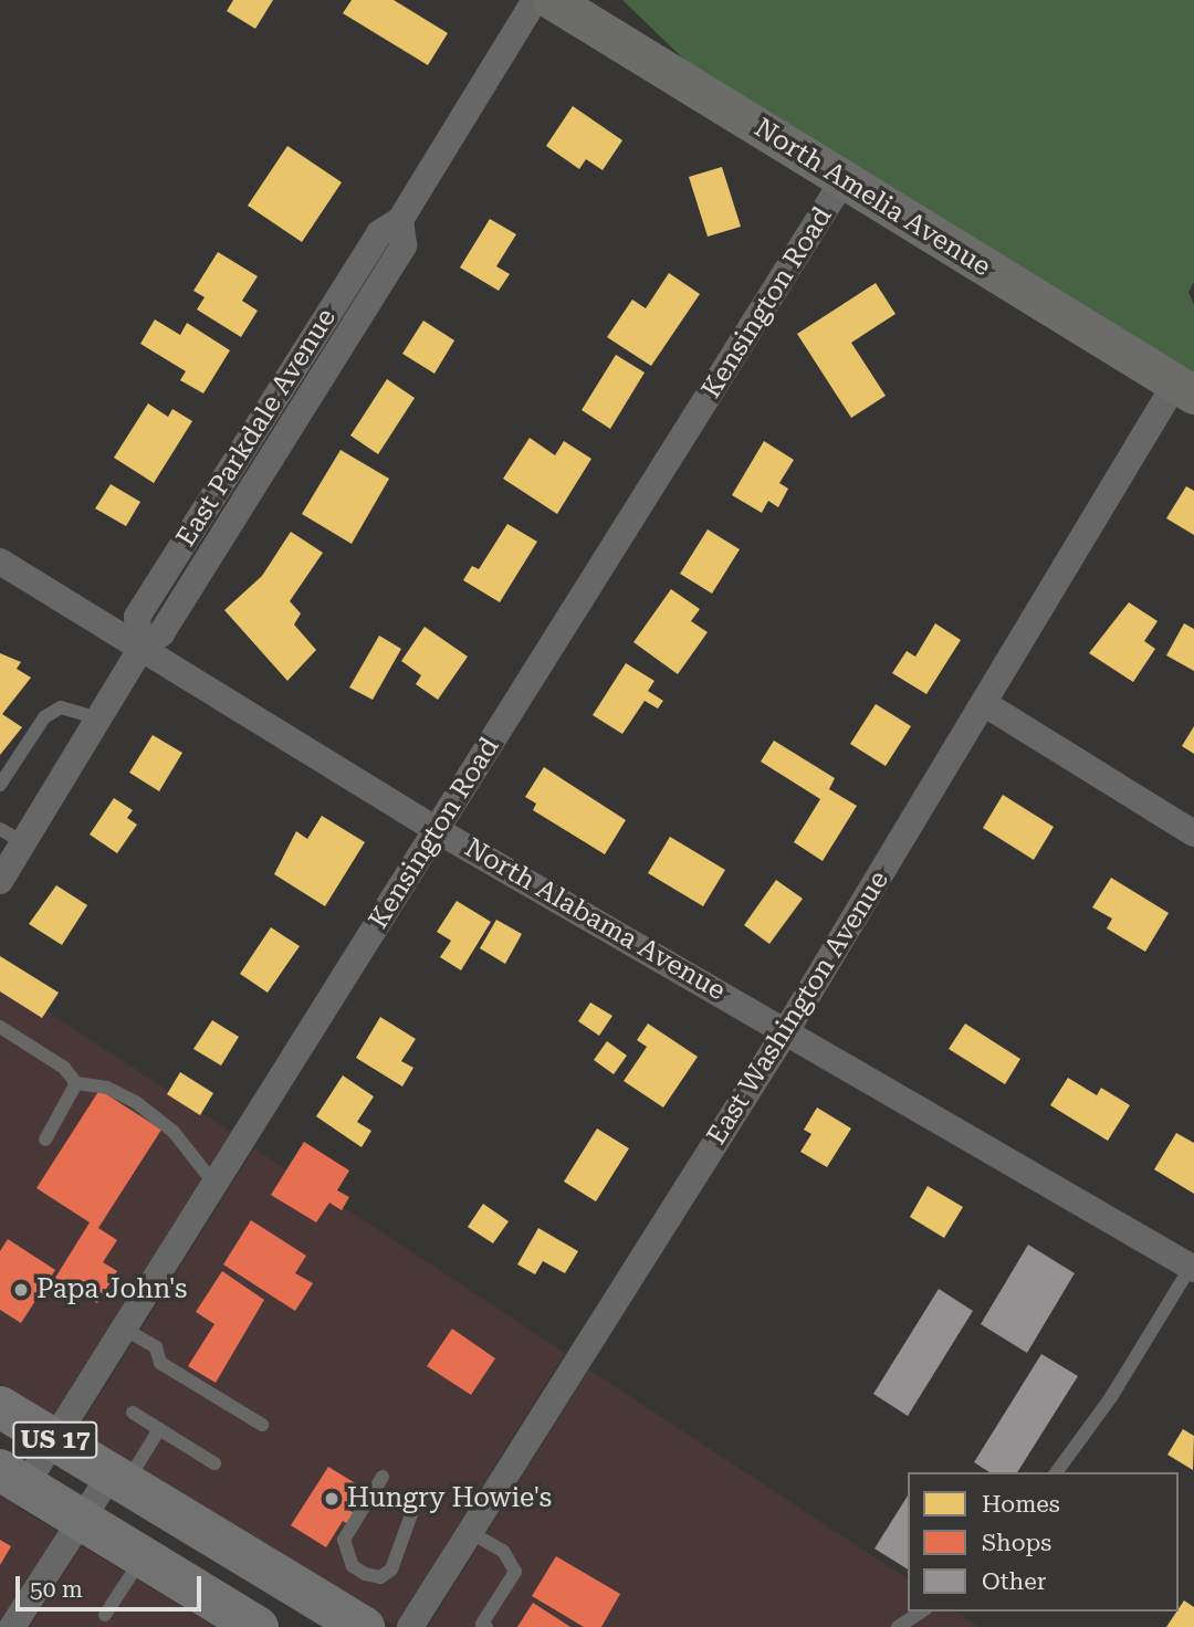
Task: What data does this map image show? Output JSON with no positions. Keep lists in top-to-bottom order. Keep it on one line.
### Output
{"streets":{"main road":["North Amelia Avenue","US 17"],"street":["Kensington Road","East Parkdale Avenue","North Alabama Avenue","East Washington Avenue"]},"crossings":[["North Amelia Avenue","Kensington Road"],["North Amelia Avenue","East Washington Avenue"],["Kensington Road","North Alabama Avenue"],["Kensington Road","US 17"],["East Parkdale Avenue","North Alabama Avenue"],["North Alabama Avenue","East Washington Avenue"]],"places":["Papa John's","Hungry Howie's"],"legend":["Homes","Shops","Other"],"scale_bar":"50 m"}
